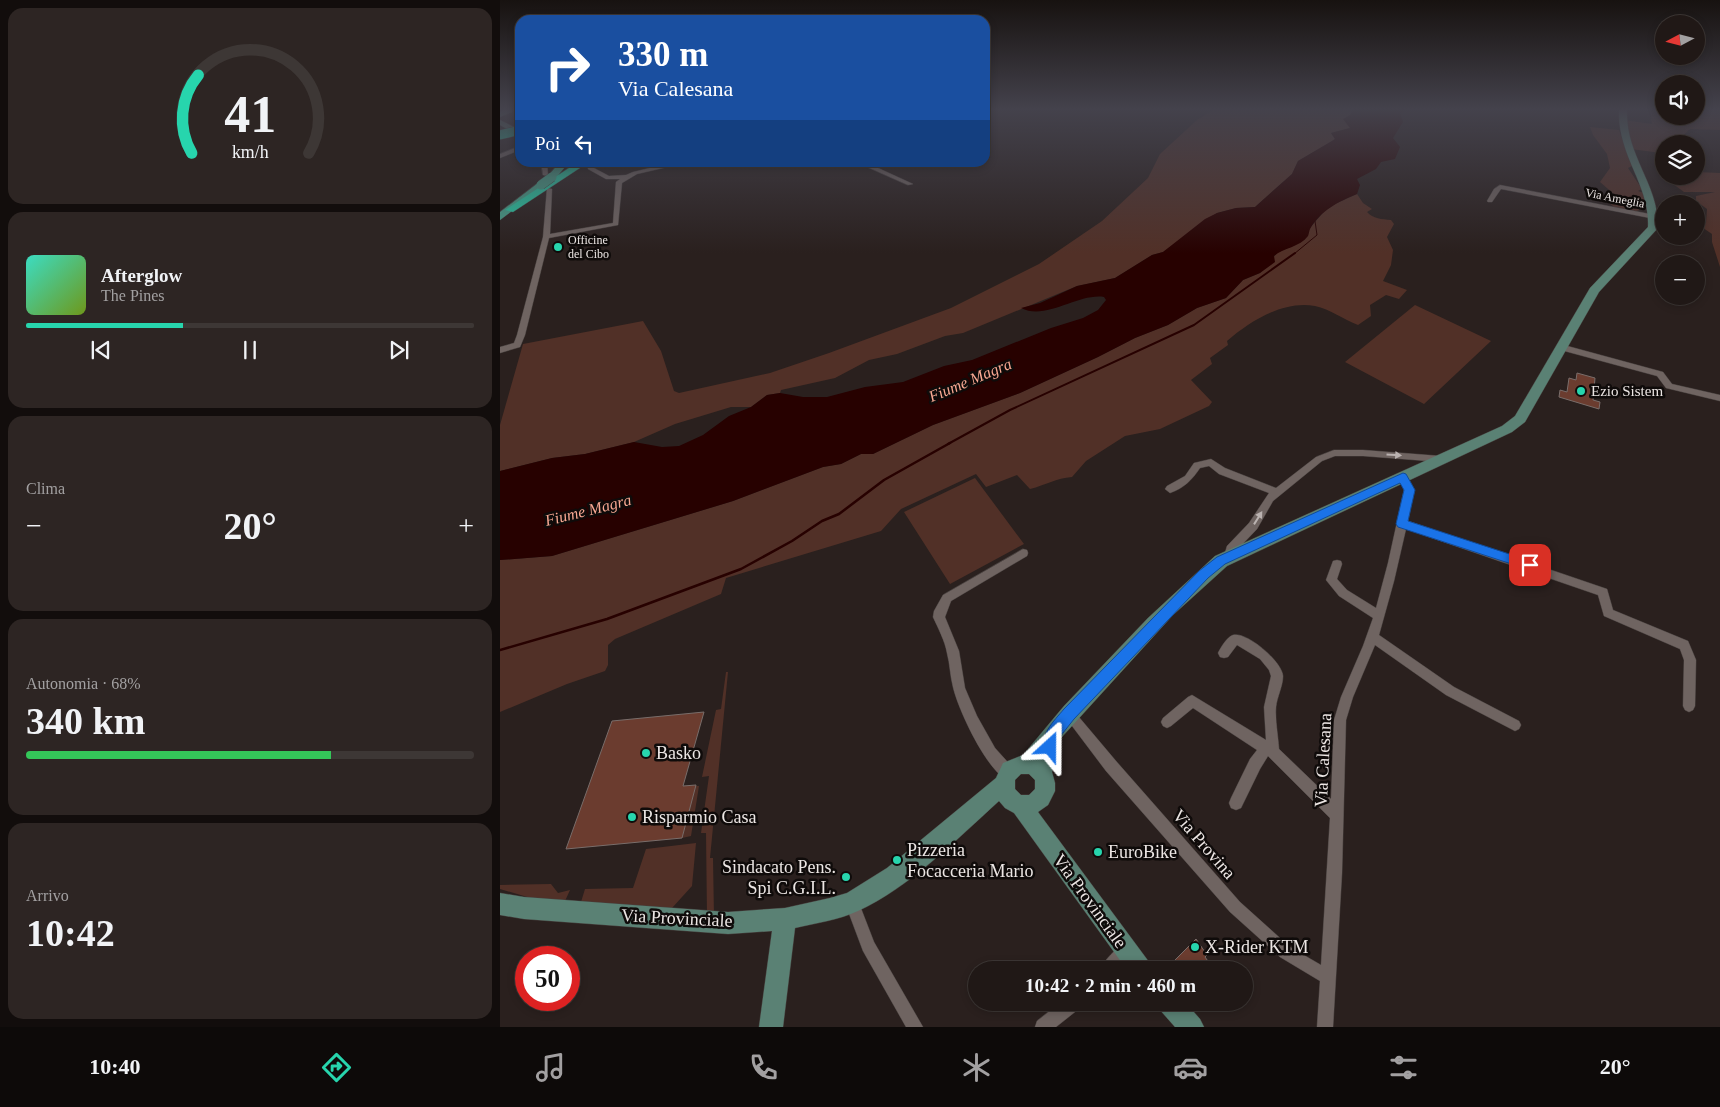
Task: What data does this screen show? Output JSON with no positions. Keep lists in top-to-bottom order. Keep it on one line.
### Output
{"streets":{"main road":["Via Provinciale"],"street":["Via Ameglia","Via Calesana","Via Provina"]},"crossings":[["Via Calesana","Via Provina"]],"water":["Fiume Magra"],"places":["Officine del Cibo","Ezio Sistem","Basko","Risparmio Casa","EuroBike","Pizzeria Focacceria Mario","Sindacato Pens. Spi C.G.I.L.","X-Rider KTM"],"north":"left","page":{"map_buttons":["+","−"],"turn":["330 m","Via Calesana"],"then":"Poi","song":["Afterglow","The Pines"],"tile":["Clima",["Autonomia · 68%","340 km"],["Arrivo","10:42"]],"heat":["−","20°","+"],"limit":"50","trip":"10:42 · 2 min · 460 m","tabs":["10:40","20°"],"gauge":["41","km/h"]}}
